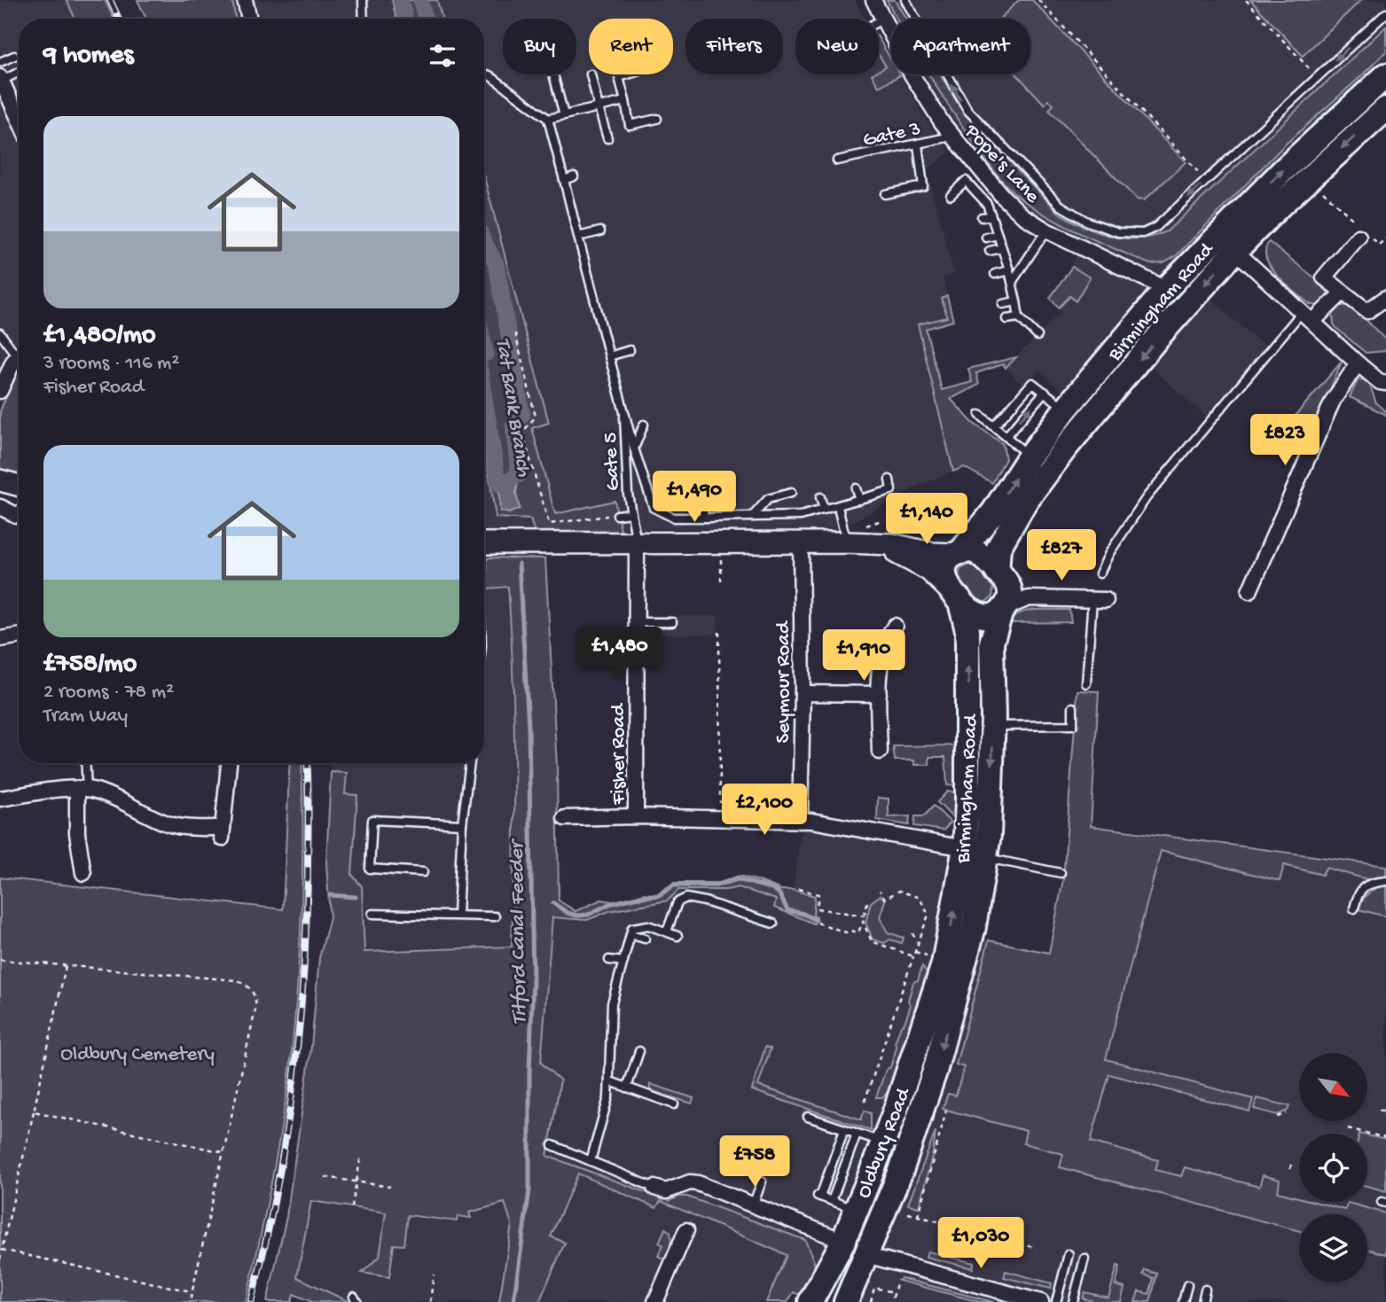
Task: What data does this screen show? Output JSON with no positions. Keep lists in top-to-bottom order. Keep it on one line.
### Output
{"streets":{"main road":["Birmingham Road","Oldbury Road"],"street":["Pope's Lane","Seymour Road","Fisher Road"],"lane":["Gate 3","Gate 5"]},"crossings":[["Gate 3","Pope's Lane"],["Pope's Lane","Birmingham Road"],["Birmingham Road","Oldbury Road"],["Gate 5","Fisher Road"]],"water":["Tat Bank Branch","Titford Canal Feeder"],"parks":["Oldbury Cemetery"],"north":"bottom right","page":{"chip":["Buy","Rent","Filters","New","Apartment"],"heading":"9 homes","list":[{"name":"£1,480/mo","note":"3 rooms · 116 m² · Fisher Road"},{"name":"£758/mo","note":"2 rooms · 78 m² · Tram Way"}],"price":["£823","£1,490","£1,140","£827","£1,480","£1,910","£2,100","£758","£1,030"]}}
